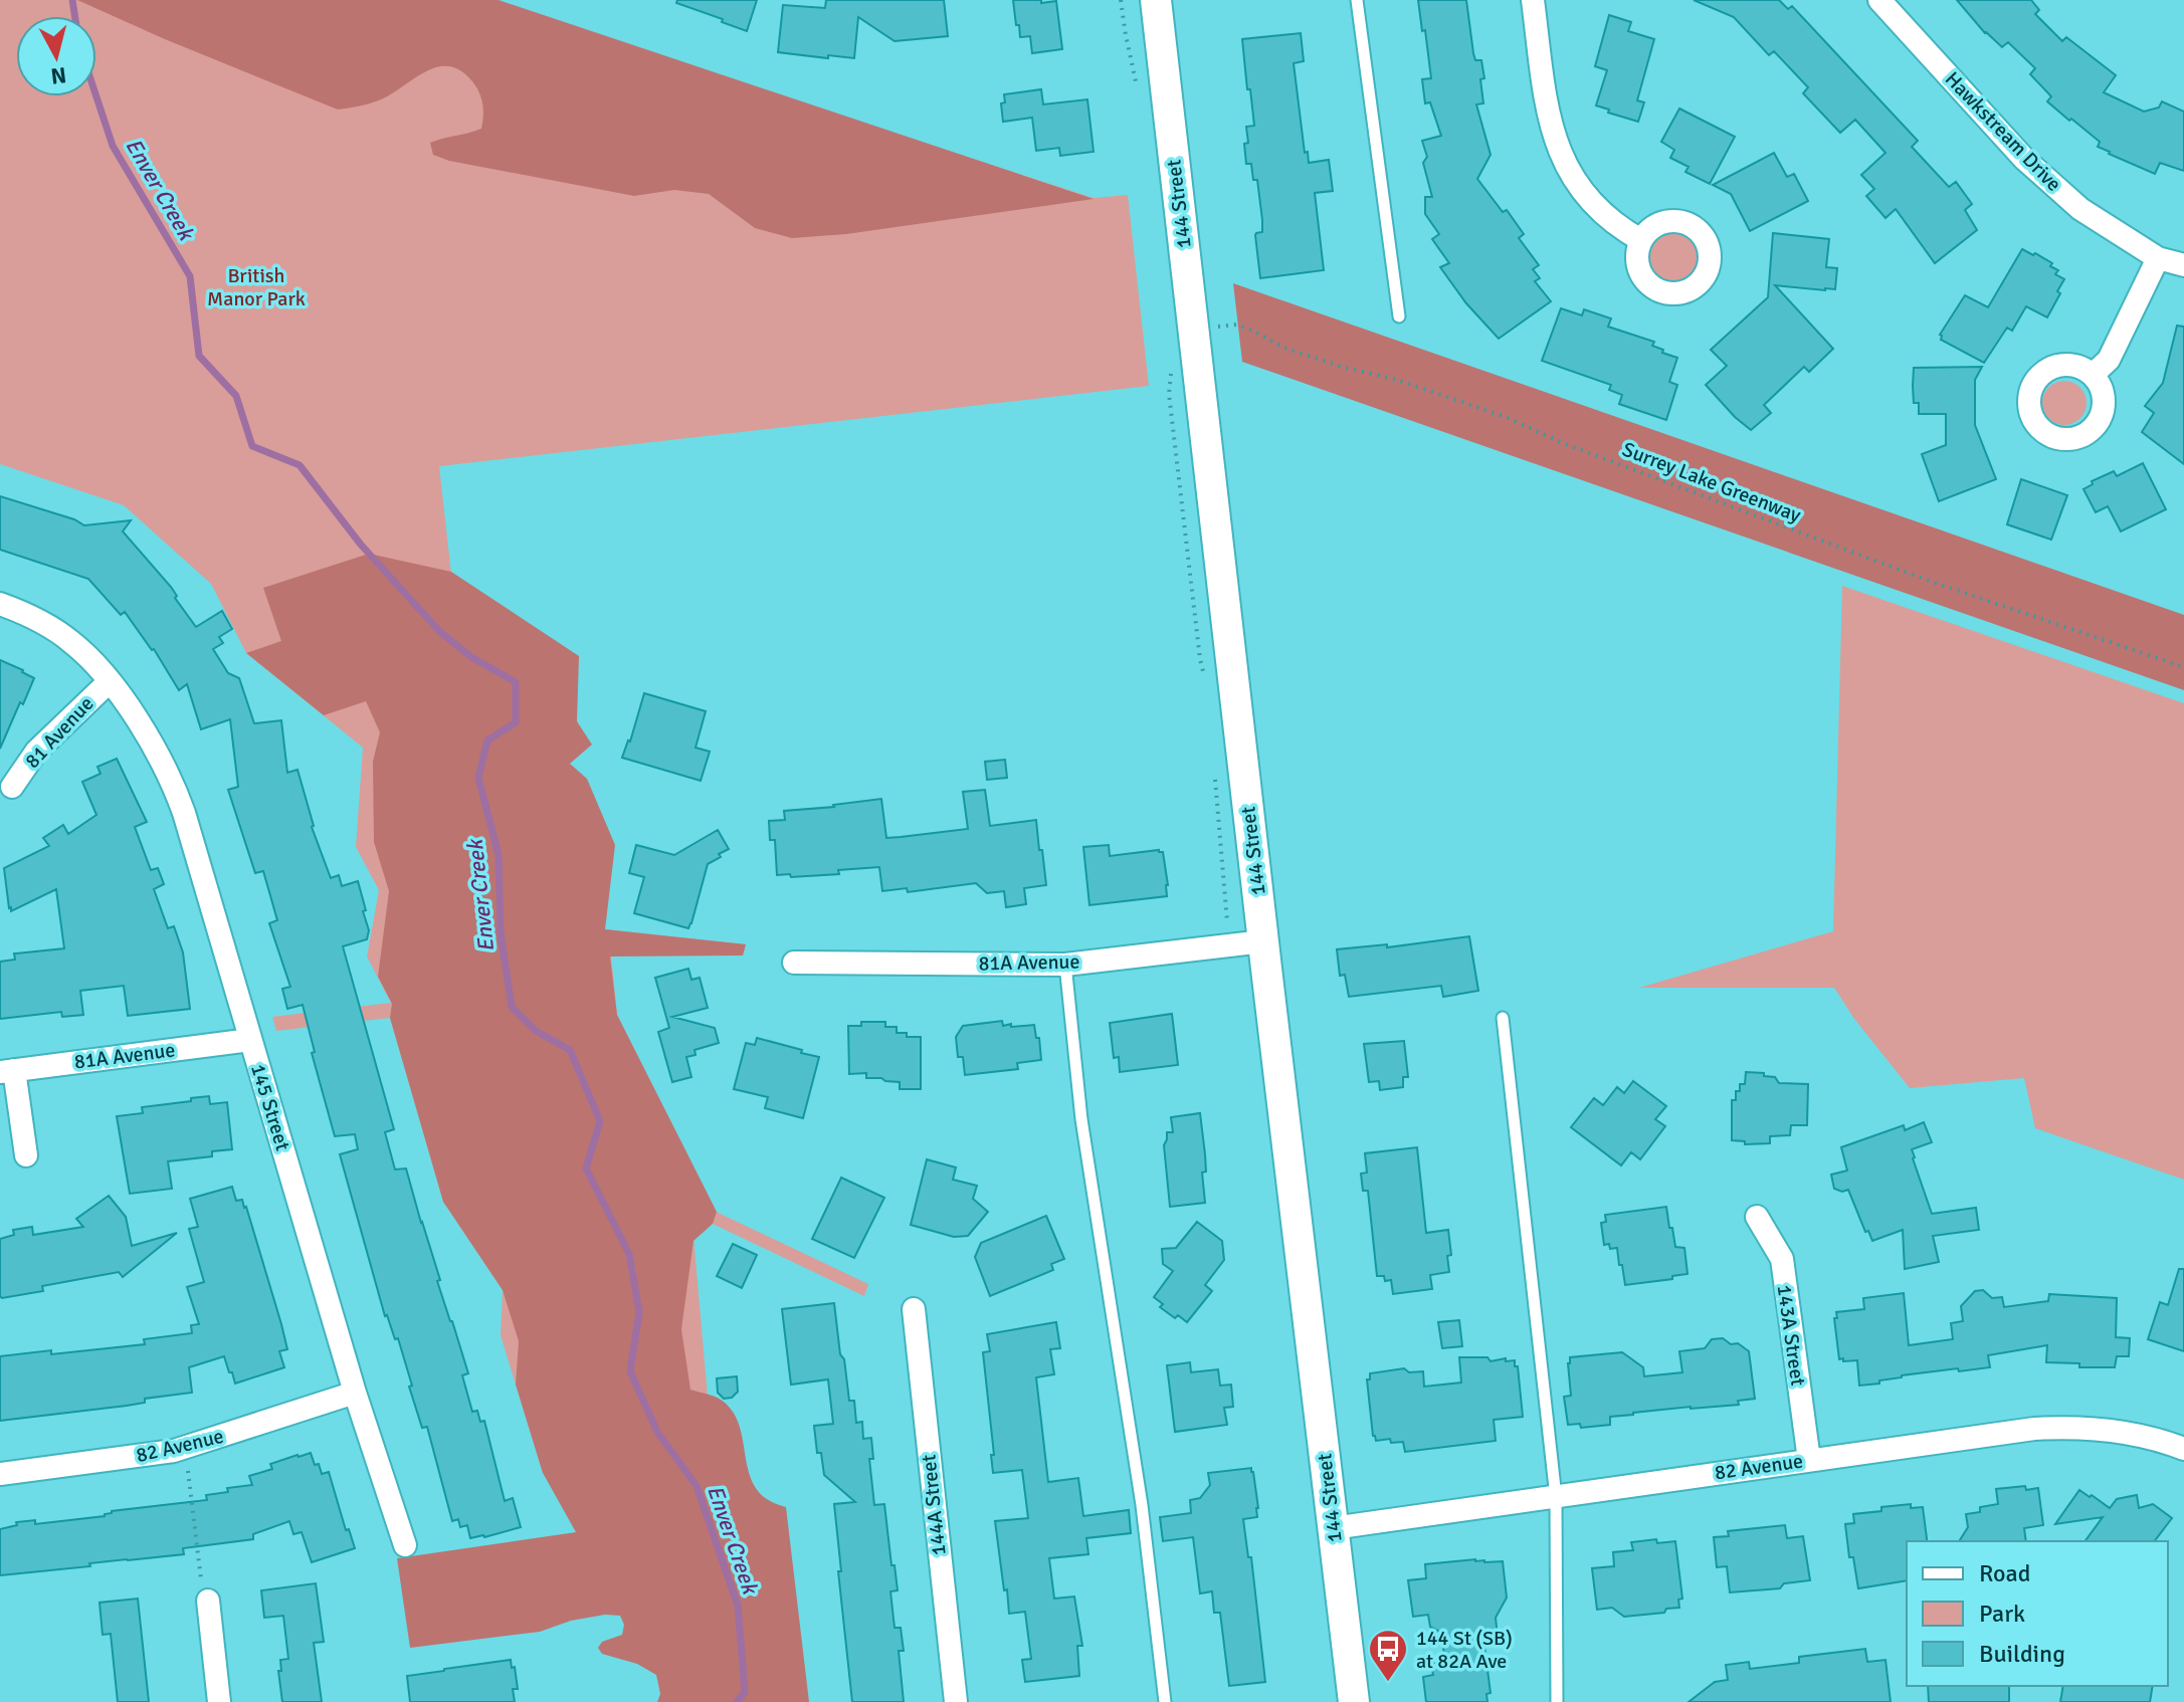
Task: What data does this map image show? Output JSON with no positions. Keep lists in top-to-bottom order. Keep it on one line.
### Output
{"streets":{"main road":["144 Street"],"street":["Hawkstream Drive","81 Avenue","81A Avenue","145 Street","143A Street","82 Avenue","144A Street"],"path":["Surrey Lake Greenway"]},"crossings":[["144 Street","81A Avenue"],["144 Street","82 Avenue"],["81 Avenue","145 Street"],["81A Avenue","145 Street"],["145 Street","82 Avenue"],["143A Street","82 Avenue"]],"water":["Enver Creek"],"parks":["British Manor Park"],"places":{"bus stop":["144 St (SB) at 82A Ave"]},"legend":["Road","Park","Building"],"north":"bottom"}
